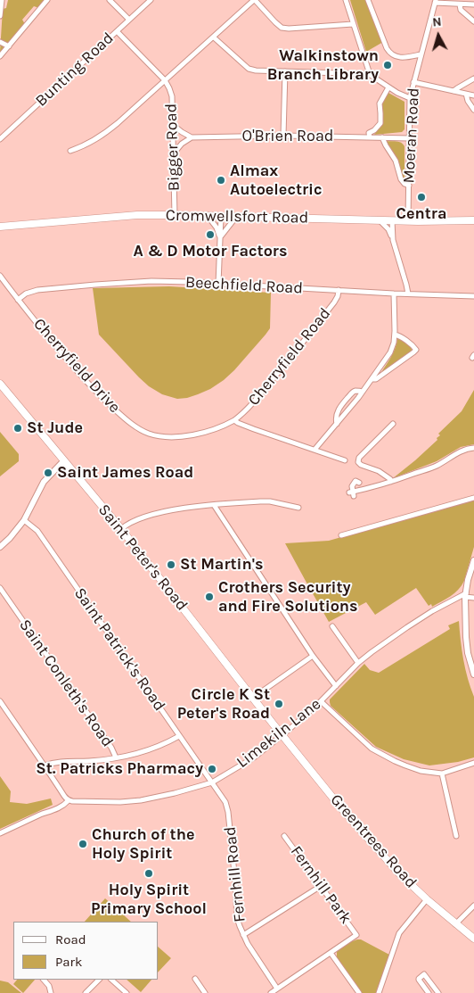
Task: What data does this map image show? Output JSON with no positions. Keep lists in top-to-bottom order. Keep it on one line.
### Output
{"streets":{"main road":["Cromwellsfort Road","Saint Peter's Road","Greentrees Road"],"street":["Bunting Road","Moeran Road","O'Brien Road","Bigger Road","Beechfield Road","Cherryfield Road","Cherryfield Drive","Saint Patrick's Road","Saint Conleth's Road","Limekiln Lane","Fernhill Road","Fernhill Park"]},"crossings":[["Moeran Road","O'Brien Road"],["Moeran Road","Cromwellsfort Road"],["Bigger Road","Cromwellsfort Road"],["Beechfield Road","Cherryfield Road"],["Beechfield Road","Cherryfield Drive"],["Cherryfield Road","Cherryfield Drive"],["Saint Peter's Road","Limekiln Lane"],["Saint Peter's Road","Greentrees Road"],["Saint Patrick's Road","Limekiln Lane"],["Saint Patrick's Road","Fernhill Road"],["Limekiln Lane","Greentrees Road"],["Limekiln Lane","Fernhill Road"]],"places":["Walkinstown Branch Library","Almax Autoelectric","Centra","A & D Motor Factors","St Jude","Saint James Road","St Martin's","Crothers Security and Fire Solutions","Circle K St Peter's Road","St. Patricks Pharmacy","Church of the Holy Spirit","Holy Spirit Primary School"],"legend":["Road","Park"],"north":"top"}
